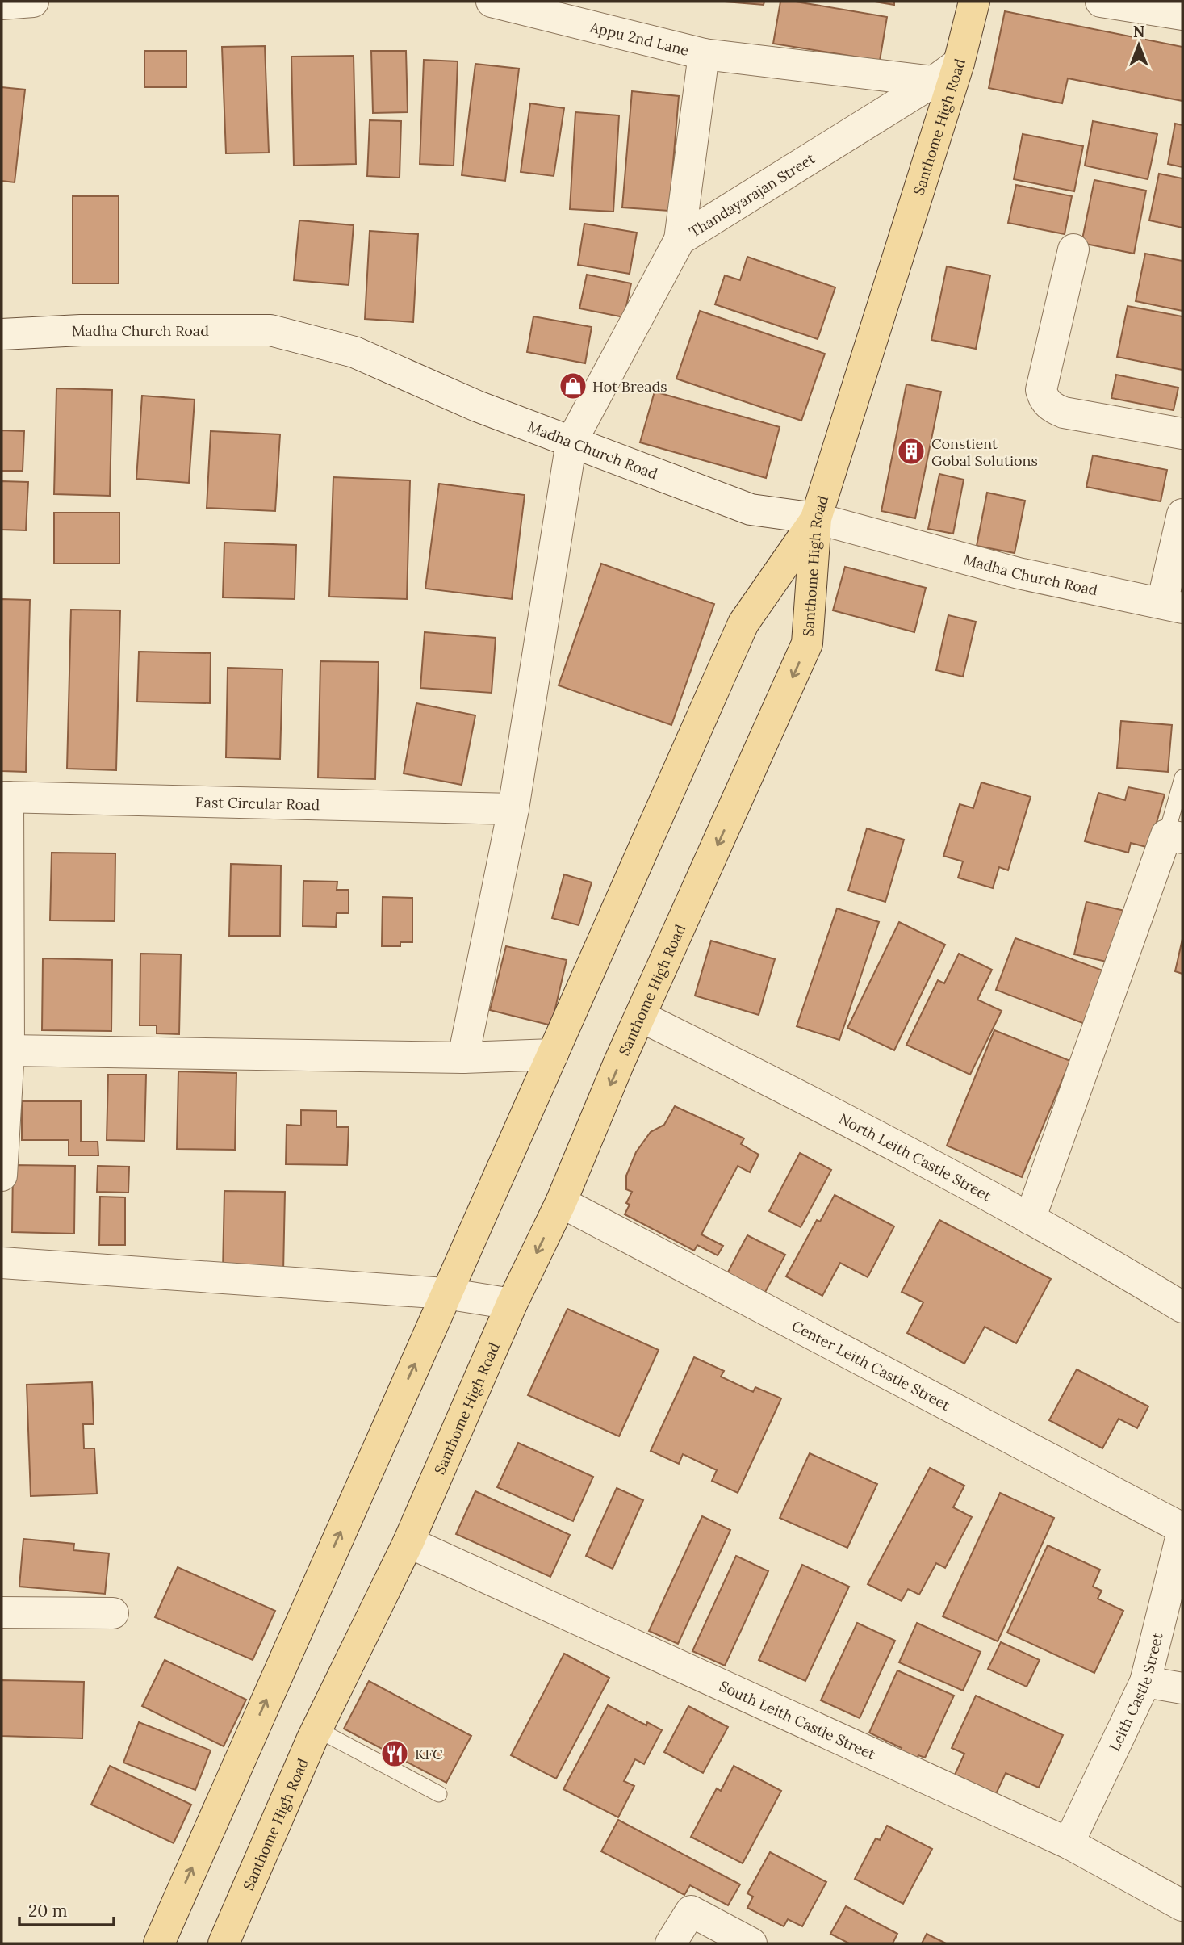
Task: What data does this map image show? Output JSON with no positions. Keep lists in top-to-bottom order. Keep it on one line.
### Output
{"streets":{"main road":["Santhome High Road"],"street":["Appu 2nd Lane","Thandayarajan Street","Madha Church Road","East Circular Road","North Leith Castle Street","Center Leith Castle Street","Leith Castle Street","South Leith Castle Street"]},"crossings":[["Appu 2nd Lane","Thandayarajan Street"],["Santhome High Road","Thandayarajan Street"],["Santhome High Road","Madha Church Road"],["Santhome High Road","North Leith Castle Street"],["Santhome High Road","Center Leith Castle Street"],["Santhome High Road","South Leith Castle Street"],["Thandayarajan Street","Madha Church Road"],["Thandayarajan Street","East Circular Road"],["Center Leith Castle Street","Leith Castle Street"],["Leith Castle Street","South Leith Castle Street"]],"places":{"shop":["Hot Breads"],"building":["Constient Gobal Solutions"],"restaurant":["KFC"]},"scale_bar":"20 m","north":"top"}
